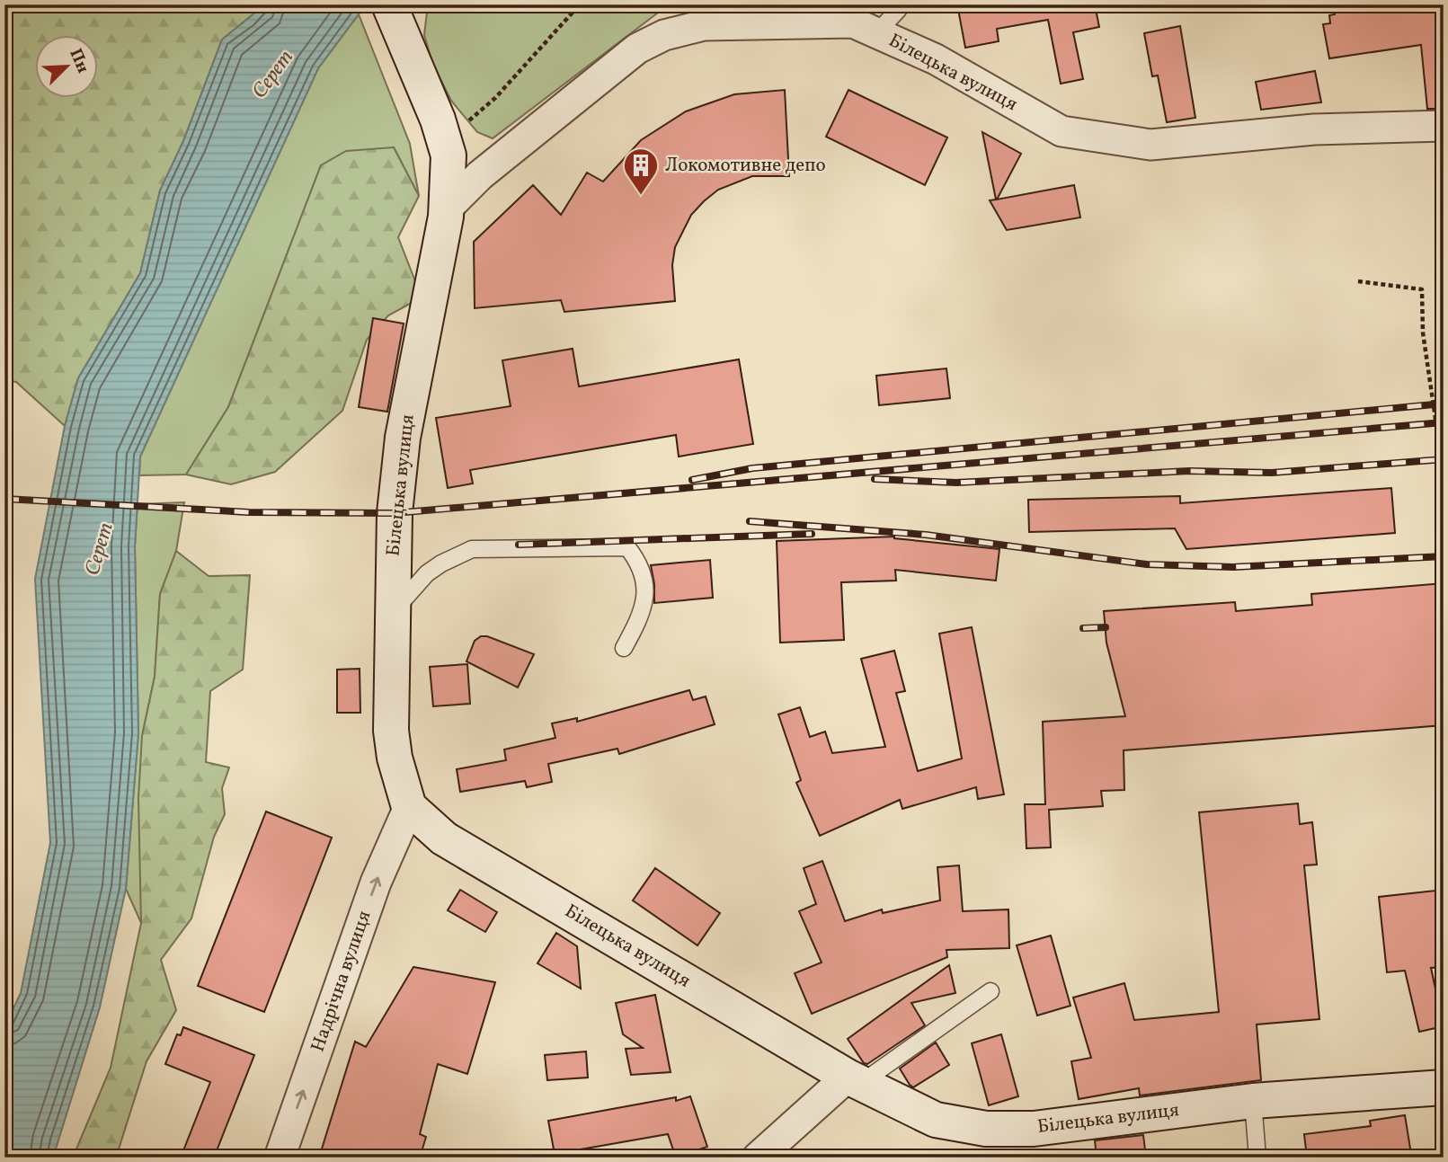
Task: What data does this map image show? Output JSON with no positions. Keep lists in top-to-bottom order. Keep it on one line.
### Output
{"streets":{"street":["Білецька вулиця","Надрічна вулиця"]},"crossings":[["Білецька вулиця","Надрічна вулиця"]],"one_way":["Надрічна вулиця"],"water":["Серет"],"places":{"building":["Локомотивне депо"]},"north":"top right"}
